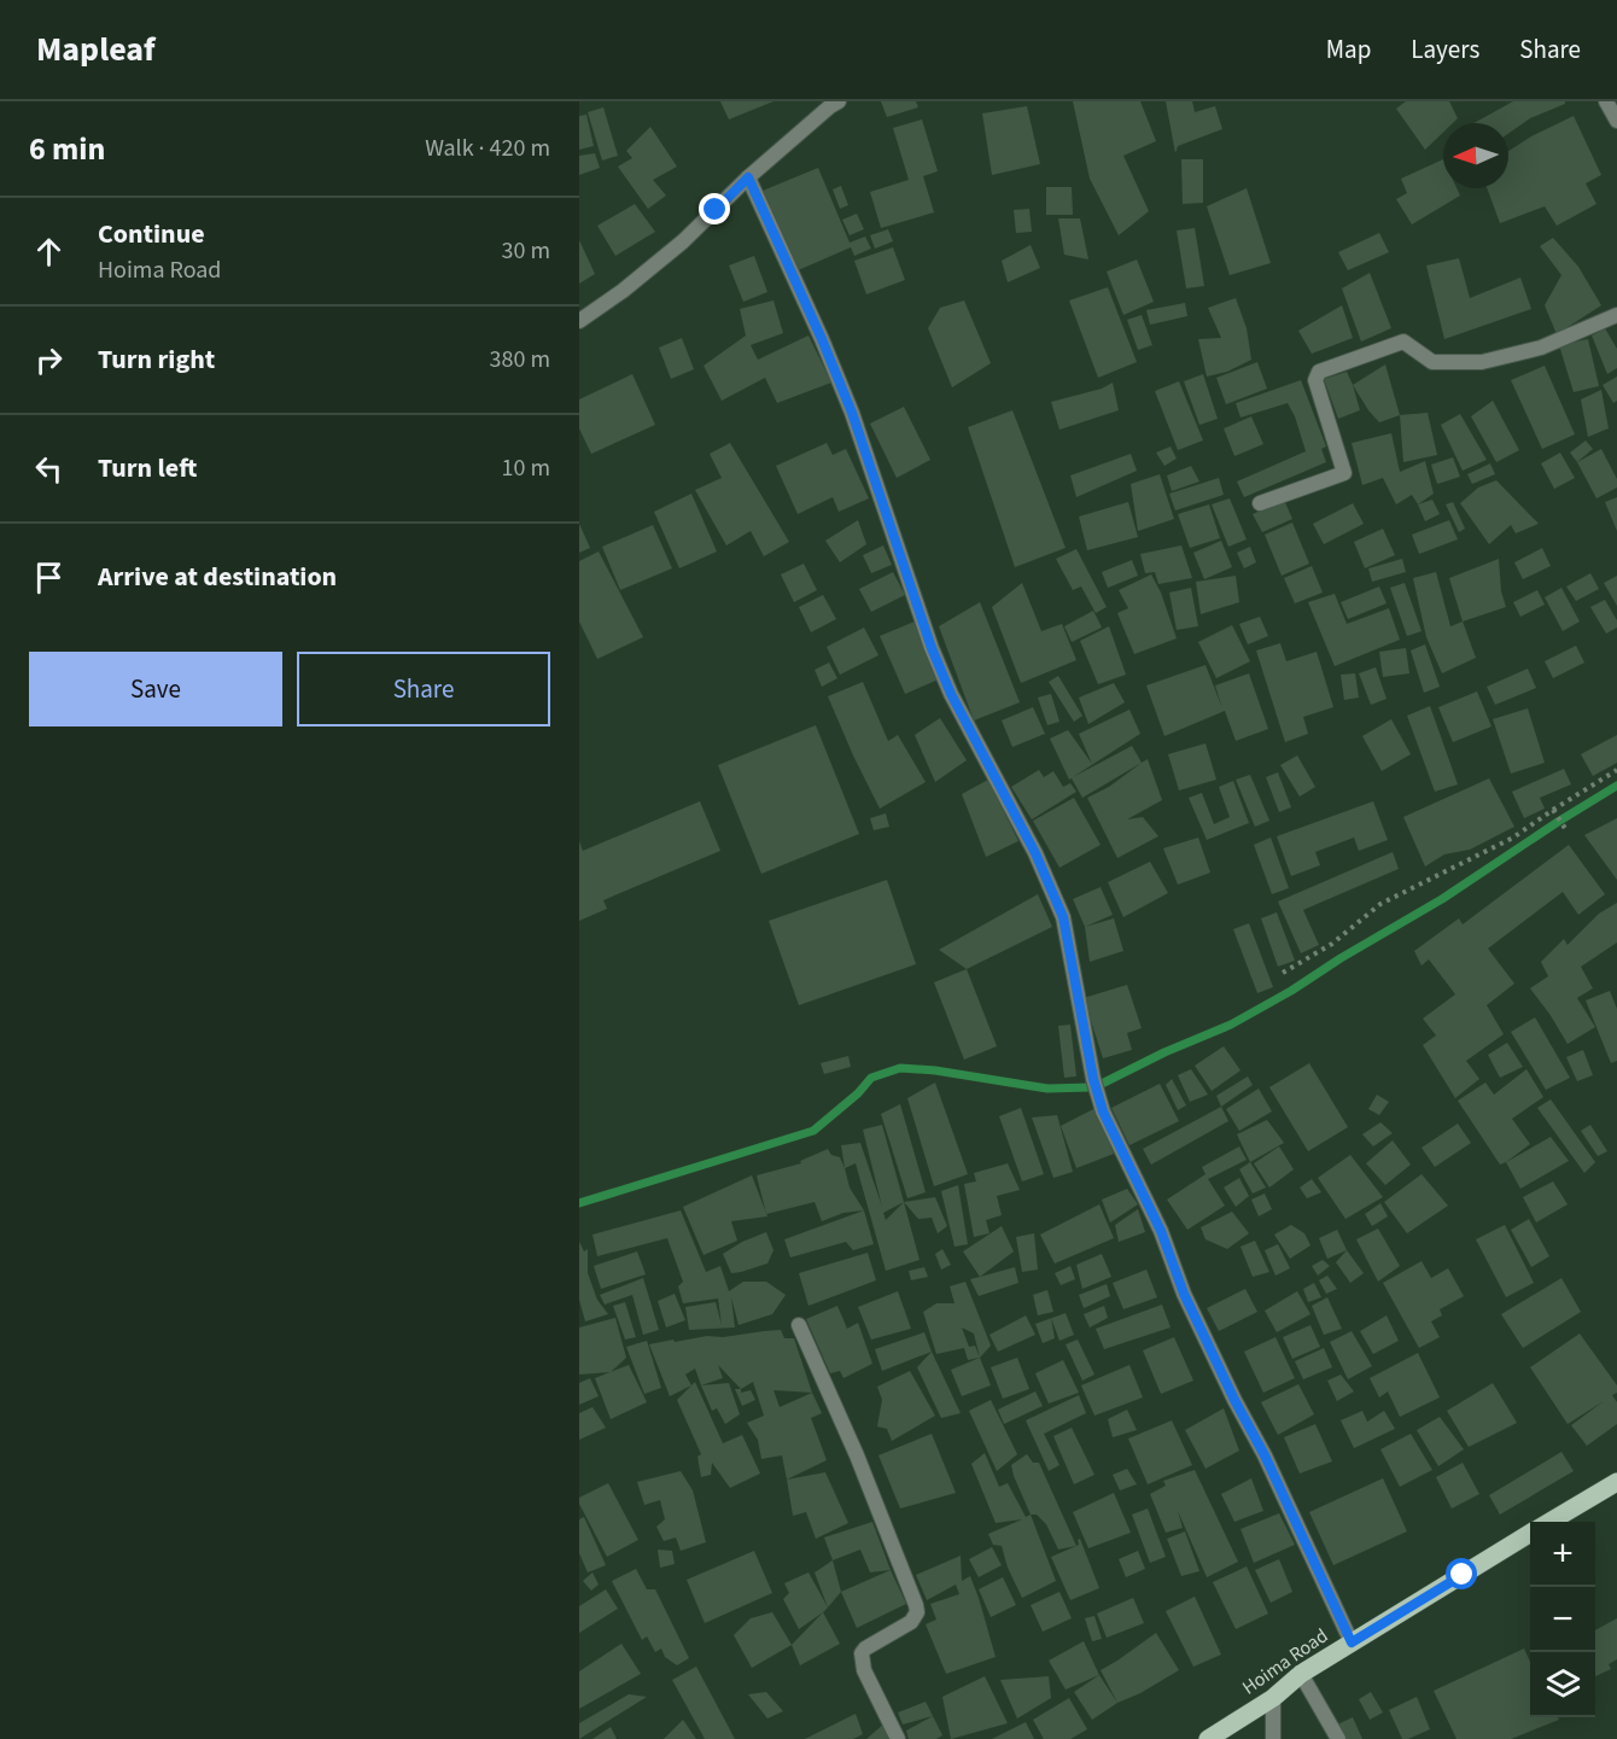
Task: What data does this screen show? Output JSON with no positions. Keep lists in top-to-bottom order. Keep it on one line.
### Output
{"streets":{"main road":["Hoima Road"]},"north":"left","page":{"header":"Mapleaf","nav":["Map","Layers","Share"],"heading":["6 min","Walk · 420 m"],"list":[["Continue","Hoima Road","30 m"],["Turn right","380 m"],["Turn left","10 m"],"Arrive at destination"],"buttons":["Save","Share"],"map_buttons":["+","−"]}}
